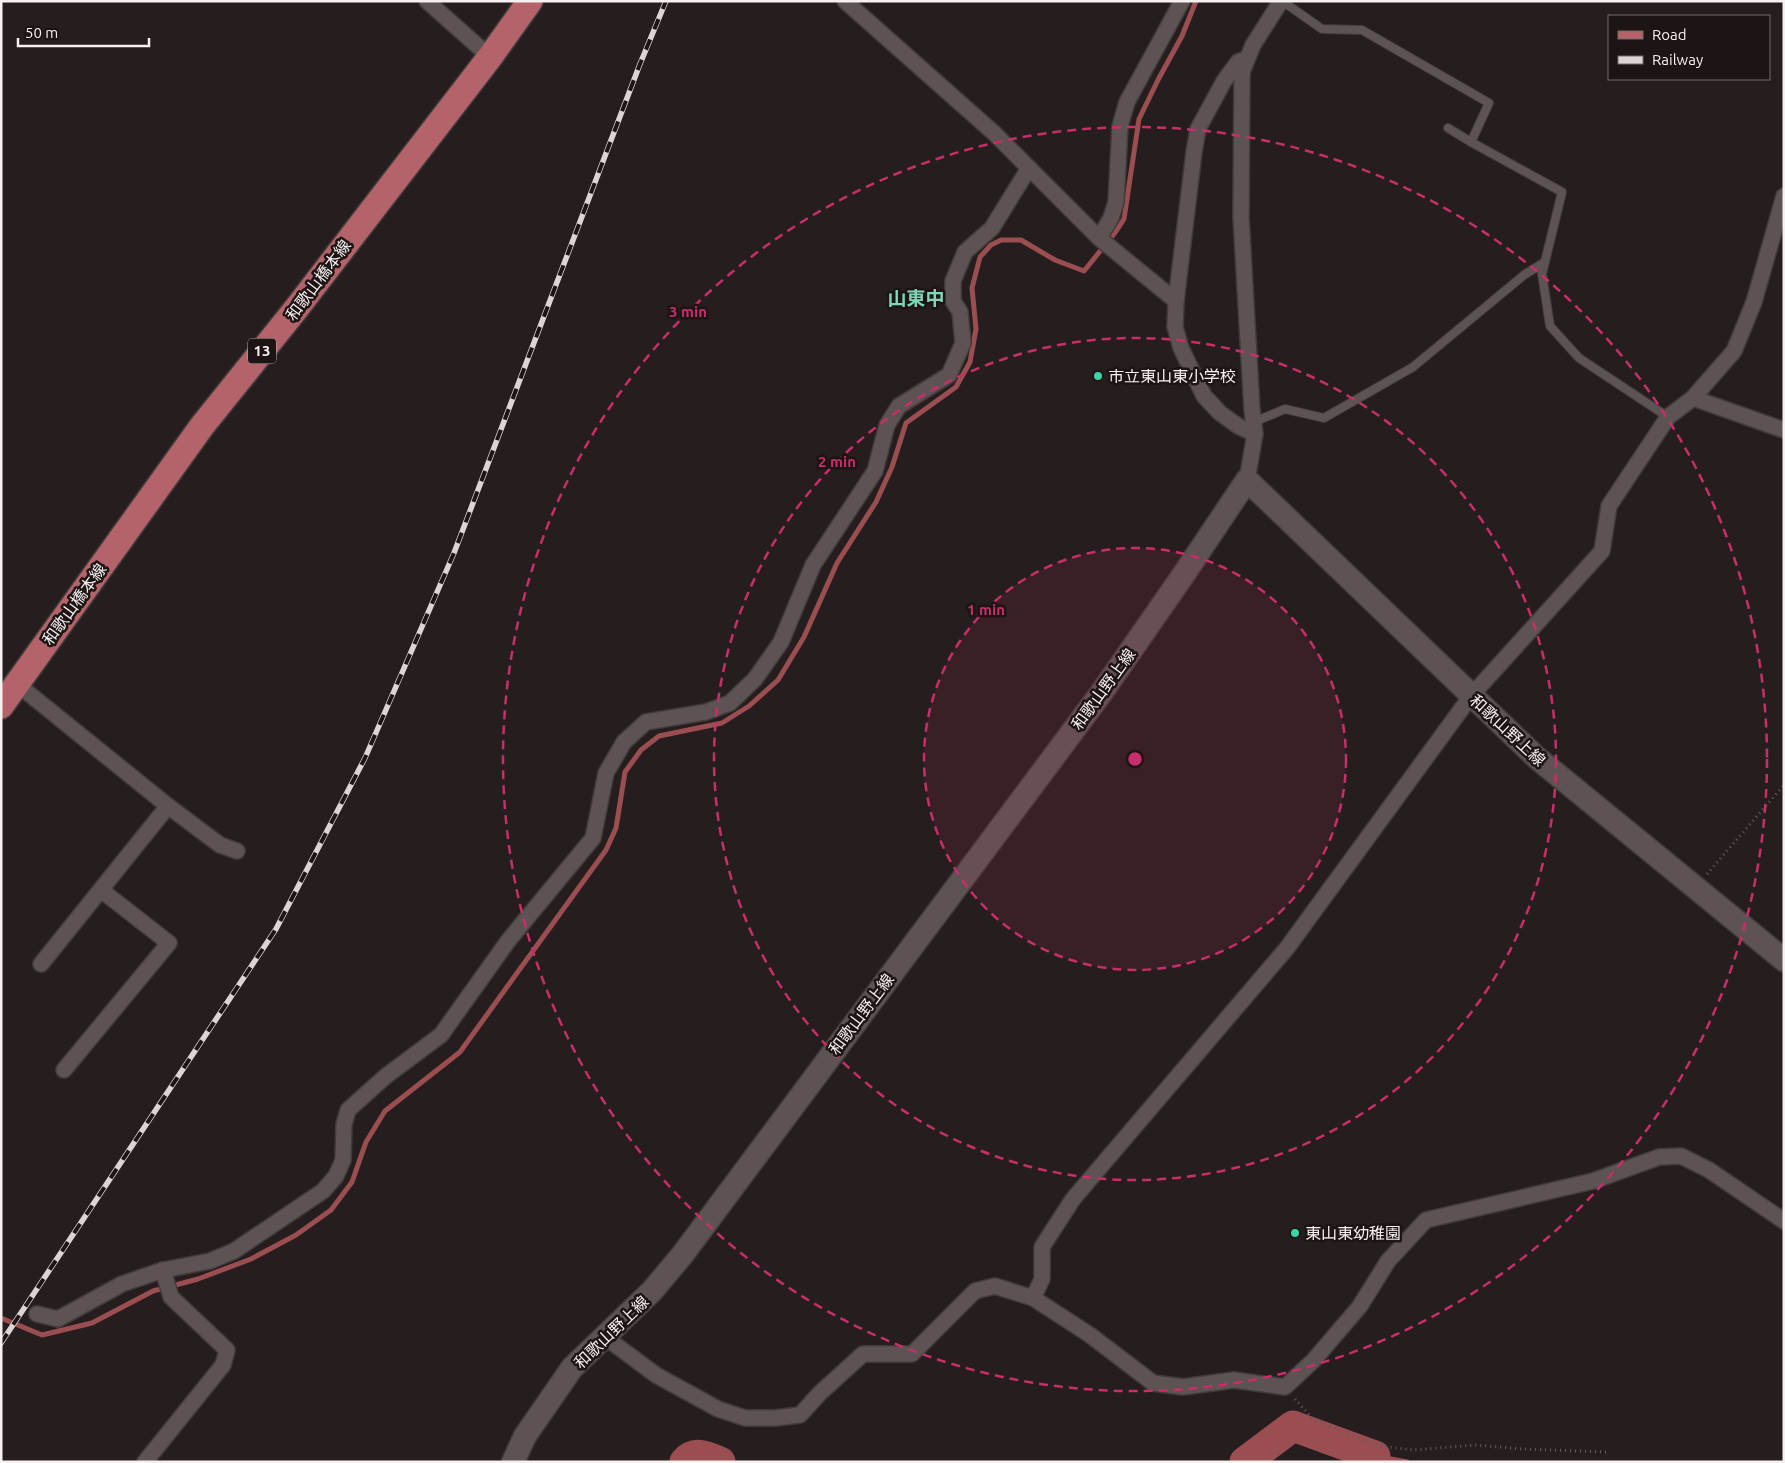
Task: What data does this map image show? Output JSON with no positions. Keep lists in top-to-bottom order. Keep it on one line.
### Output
{"streets":{"main road":["和歌山橋本線","13","和歌山野上線"]},"districts":["山東中"],"places":["市立東山東小学校","東山東幼稚園"],"legend":["Road","Railway"],"scale_bar":"50 m","rings":["3 min","2 min","1 min"]}
